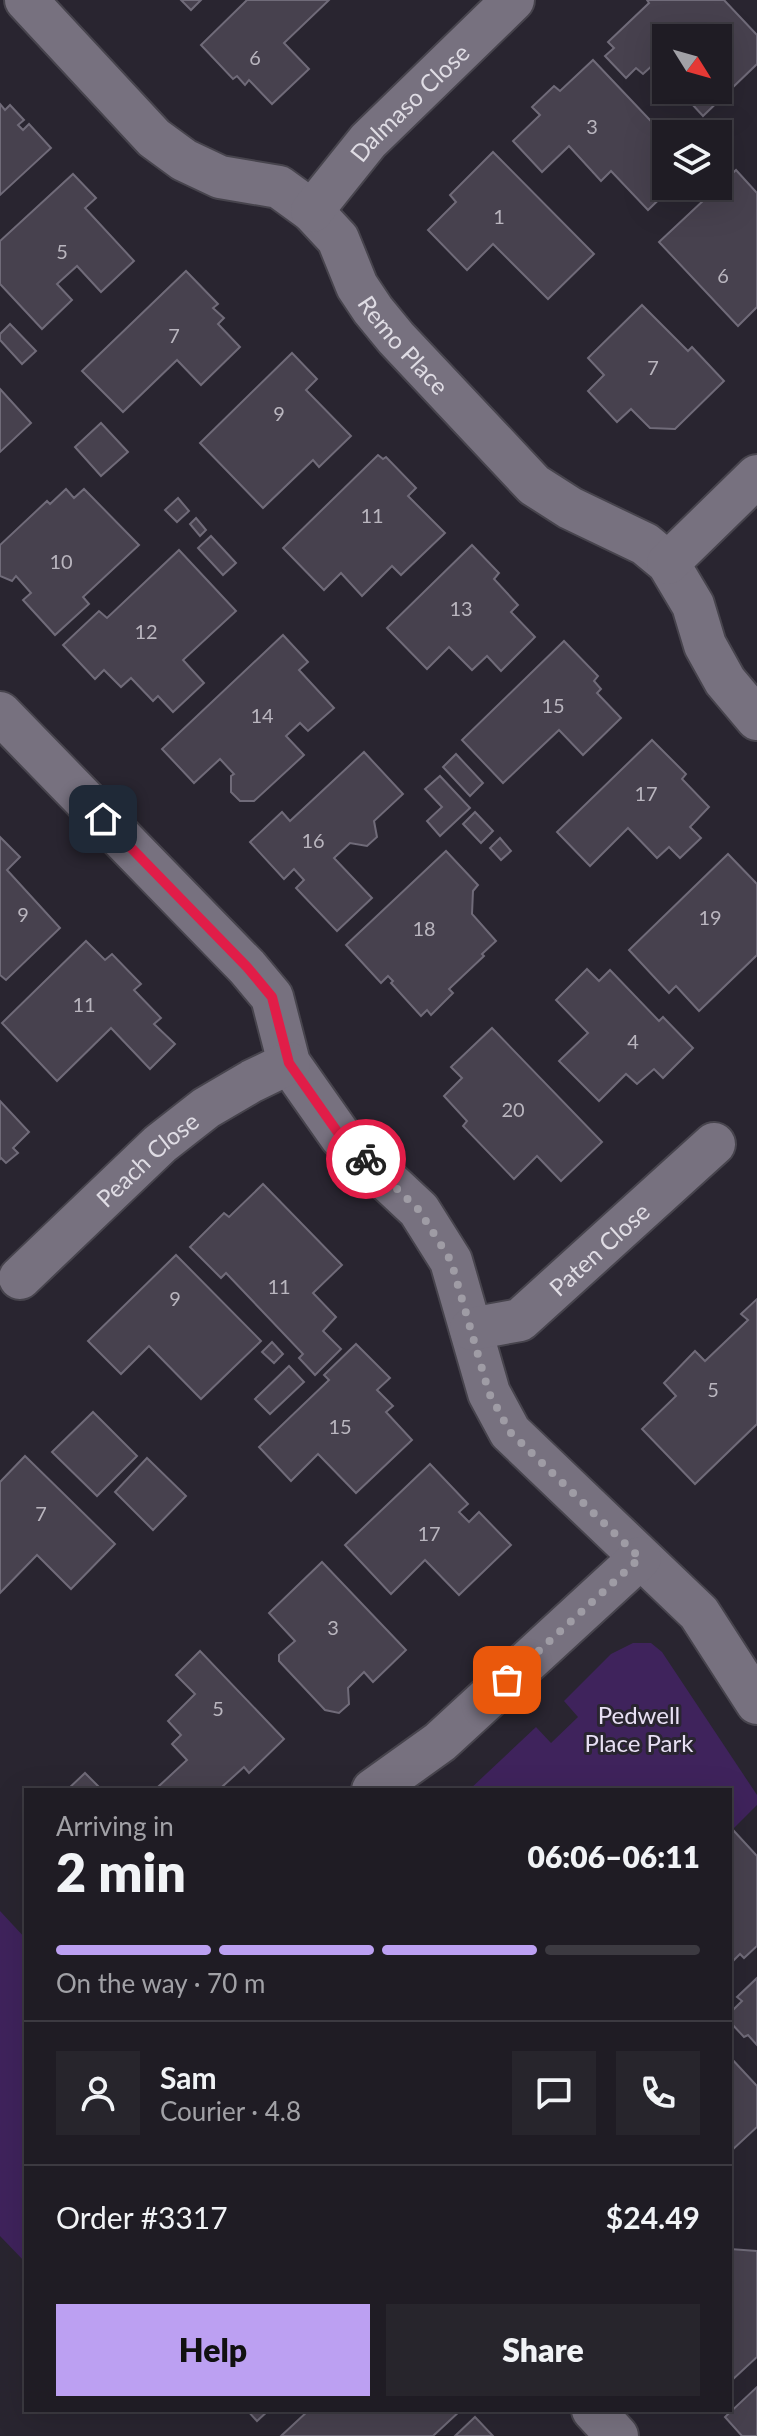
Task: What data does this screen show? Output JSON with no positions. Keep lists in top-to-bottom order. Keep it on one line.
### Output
{"streets":{"street":["Dalmaso Close","Remo Place","Peach Close","Paten Close"]},"crossings":[["Dalmaso Close","Remo Place"]],"parks":["Pedwell Place Park"],"house_numbers":["6","3","1","5","6","7","7","9","11","10","13","12","15","14","17","16","9","19","18","11","4","20","11","9","5","15","7","17","3","5"],"north":"bottom right","page":{"heading":["2 min","Arriving in","06:06–06:11"],"panel":["Sam","Courier · 4.8","Order #3317","$24.49"],"bar":"On the way · 70 m","buttons":["Help","Share"]}}
